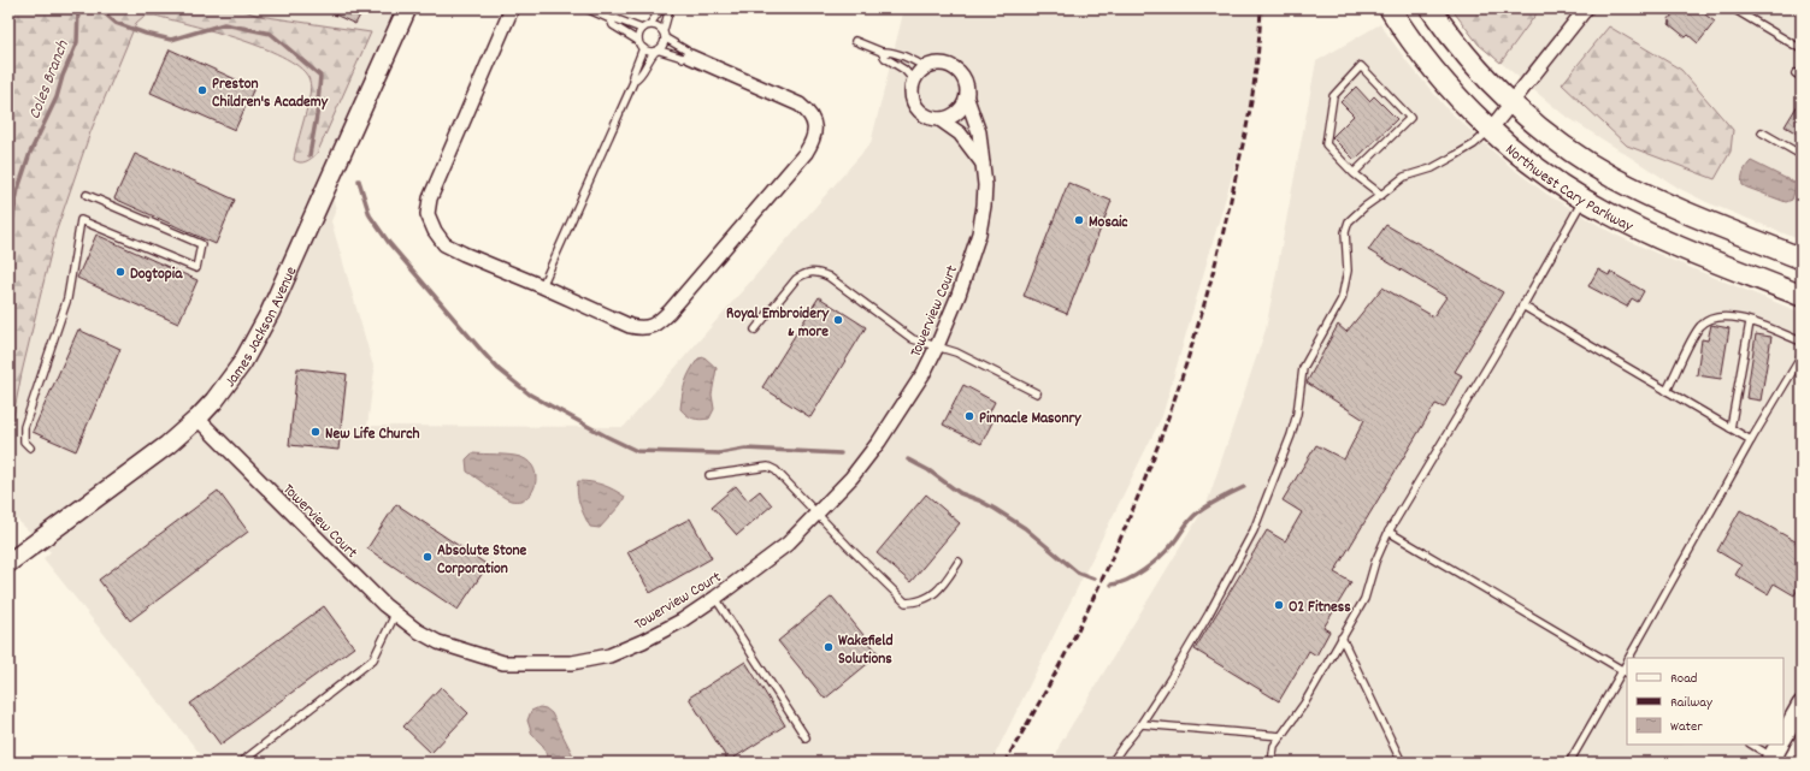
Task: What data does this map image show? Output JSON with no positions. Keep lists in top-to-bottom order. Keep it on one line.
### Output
{"streets":{"main road":["Northwest Cary Parkway"],"street":["Towerview Court","James Jackson Avenue"]},"crossings":[["Towerview Court","James Jackson Avenue"]],"water":["Coles Branch"],"places":["Preston Children's Academy","Mosaic","Dogtopia","Royal Embroidery & more","Pinnacle Masonry","New Life Church","Absolute Stone Corporation","O2 Fitness","Wakefield Solutions"],"legend":["Road","Railway","Water"]}
